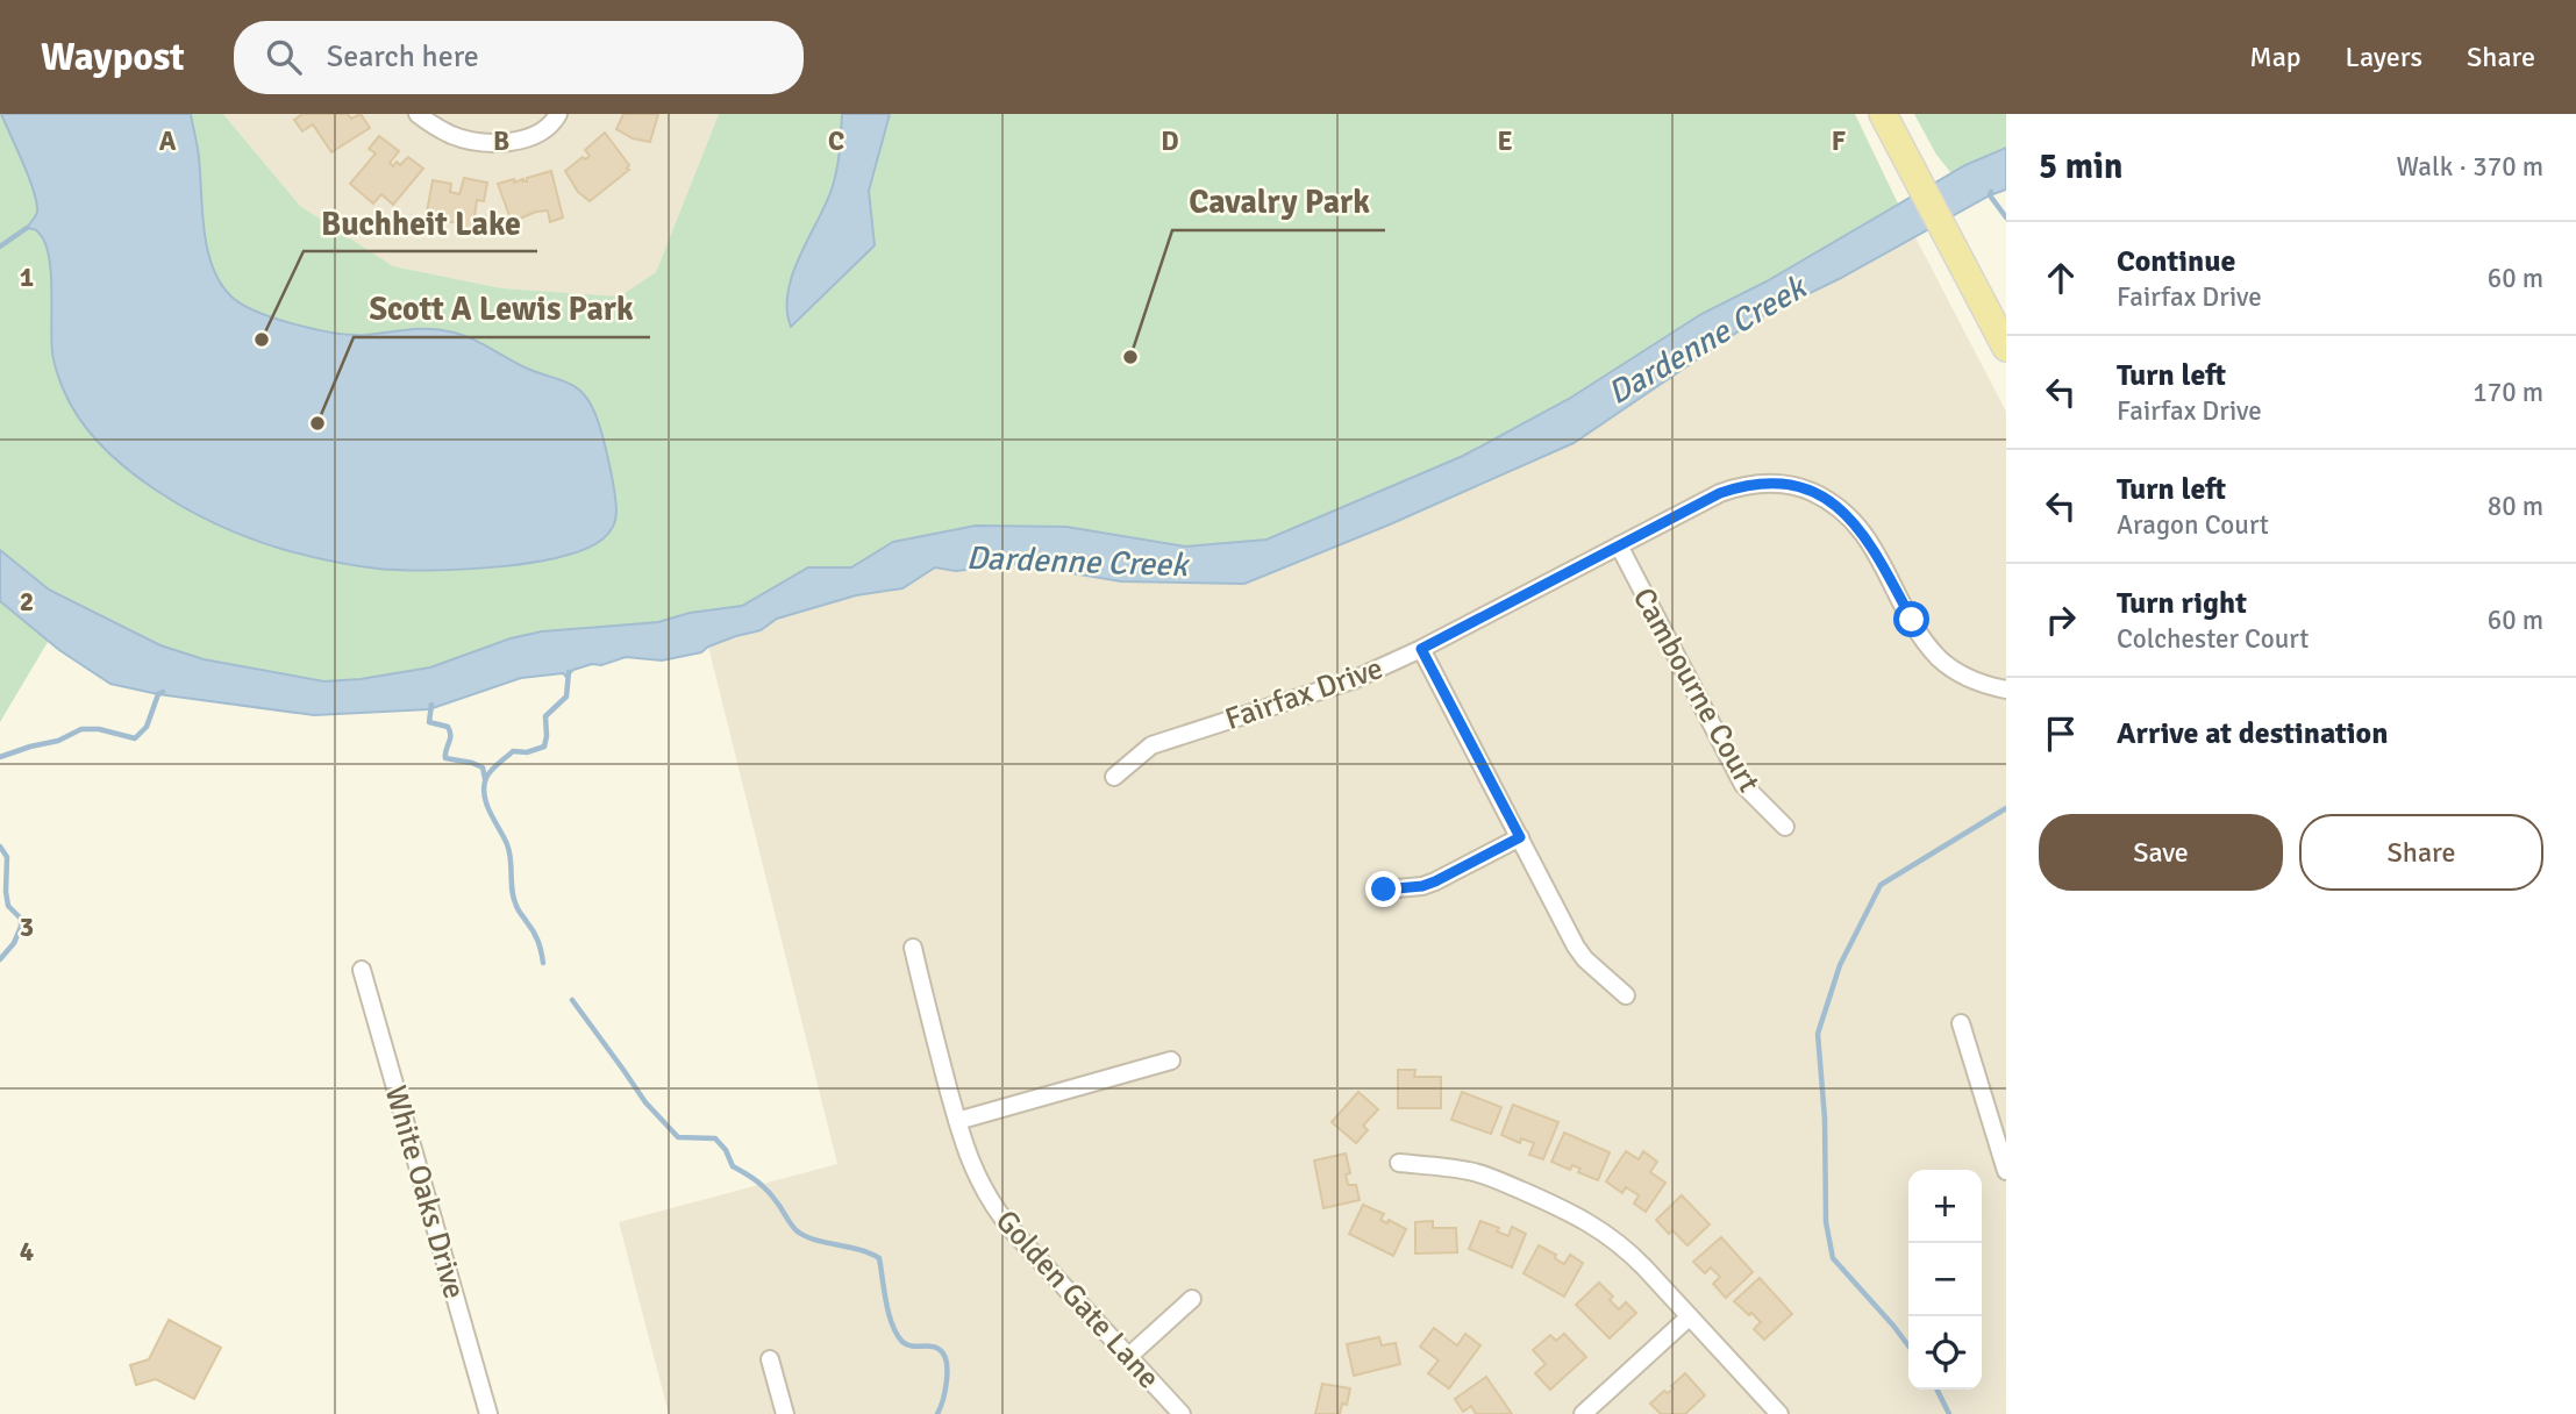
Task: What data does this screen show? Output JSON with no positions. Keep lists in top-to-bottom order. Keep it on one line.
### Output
{"streets":{"street":["Cambourne Court","Fairfax Drive","White Oaks Drive","Golden Gate Lane"]},"crossings":[["Cambourne Court","Fairfax Drive"]],"water":["Dardenne Creek"],"places":["Buchheit Lake","Cavalry Park","Scott A Lewis Park"],"page":{"header":"Waypost","search":"Search here","nav":["Map","Layers","Share"],"heading":["5 min","Walk · 370 m"],"list":[["Continue","Fairfax Drive","60 m"],["Turn left","Fairfax Drive","170 m"],["Turn left","Aragon Court","80 m"],["Turn right","Colchester Court","60 m"],"Arrive at destination"],"buttons":["Save","Share"],"map_buttons":["+","−"]},"grid":{"columns":["A","B","C","D","E","F"],"rows":["1","2","3","4"]}}
